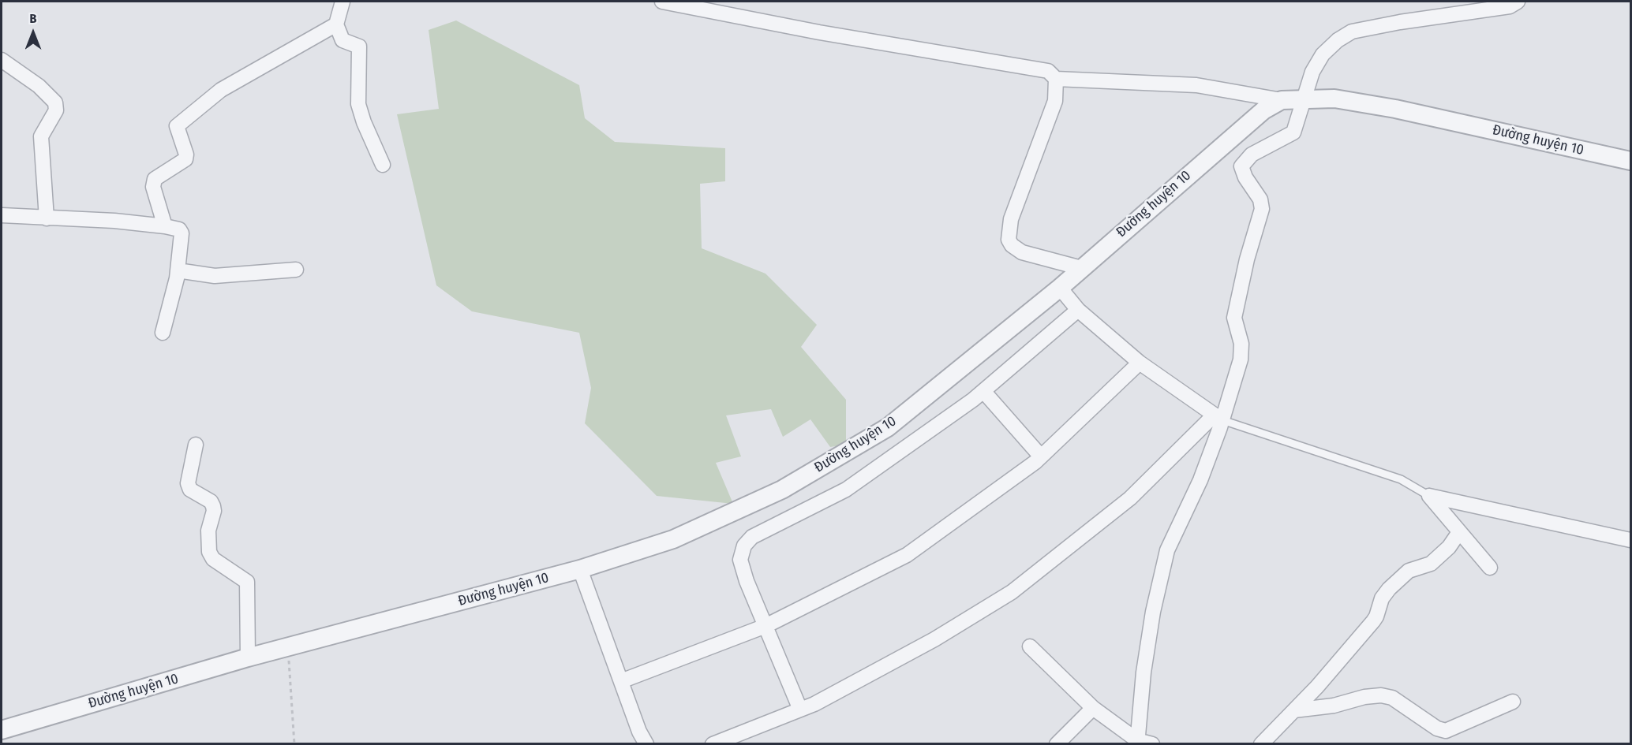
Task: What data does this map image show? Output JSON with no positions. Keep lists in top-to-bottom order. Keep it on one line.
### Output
{"streets":{"street":["Đường huyện 10"]},"north":"top"}
